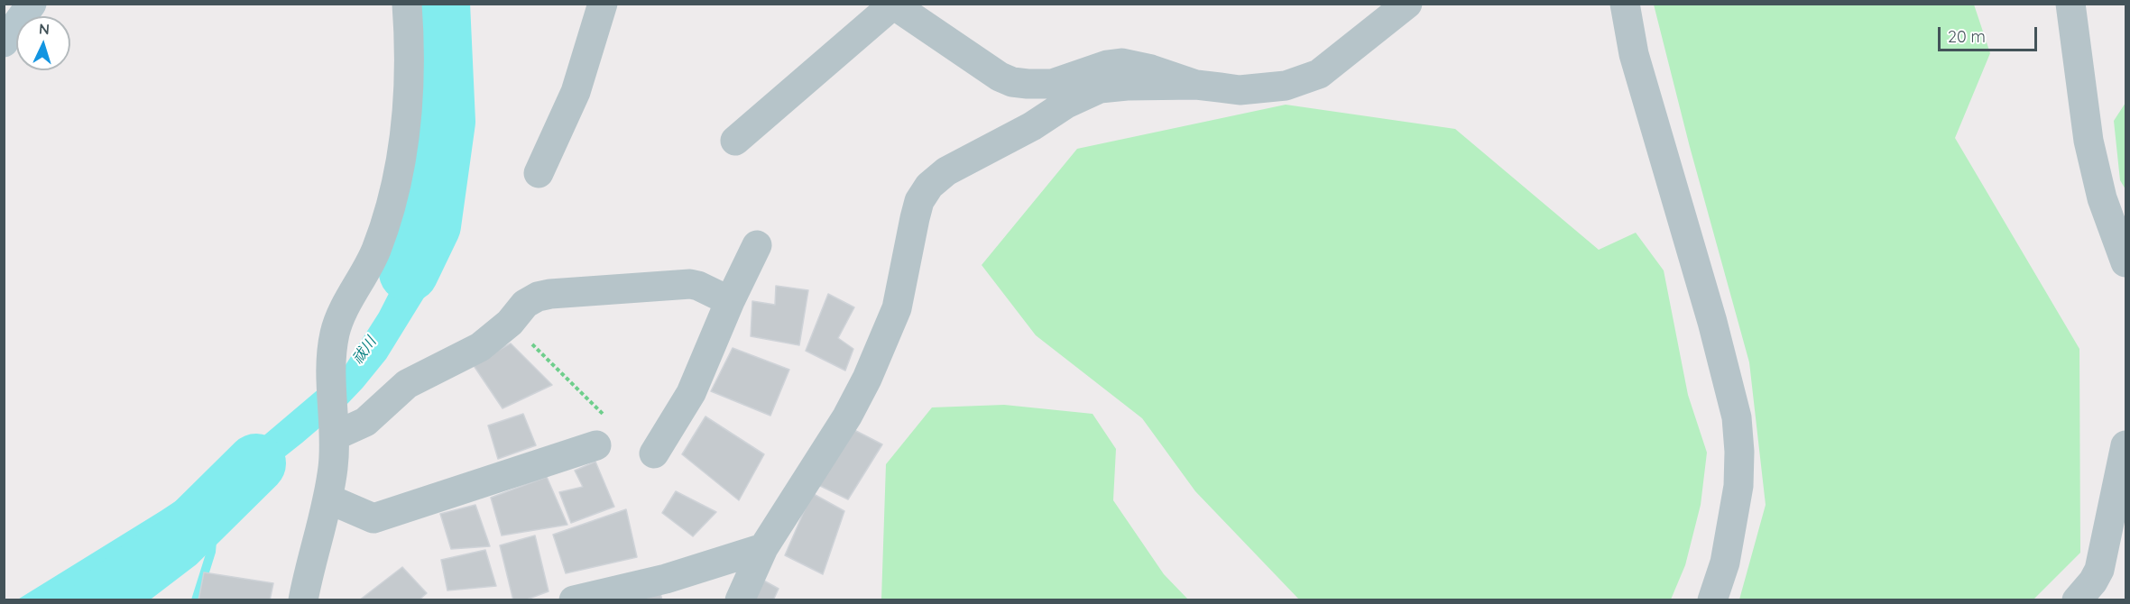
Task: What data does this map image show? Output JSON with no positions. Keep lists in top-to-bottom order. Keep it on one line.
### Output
{"water":["祓川"],"scale_bar":"20 m","north":"top"}
